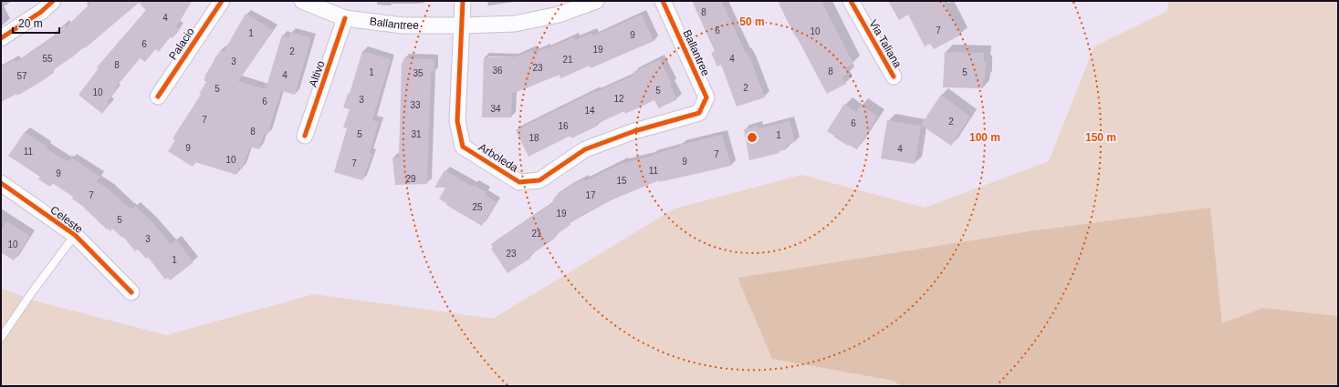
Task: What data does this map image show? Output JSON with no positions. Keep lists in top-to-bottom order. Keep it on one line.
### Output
{"streets":{"street":["Ballantree","Palacio","Via Taliana","Altivo","Arboleda","Celeste"]},"crossings":[["Ballantree","Altivo"],["Ballantree","Arboleda"]],"house_numbers":["8","4","6","7","10","1","9","6","19","2","55","4","21","3","8","23","36","8","1","5","35","4","57","2","5","5","10","12","3","6","33","34","14","7","2","6","16","8","5","31","1","18","9","4","11","7","10","9","7","11","9","29","15","7","17","25","19","5","21","3","10","23","1"],"scale_bar":"20 m","rings":["50 m","100 m","150 m"]}
